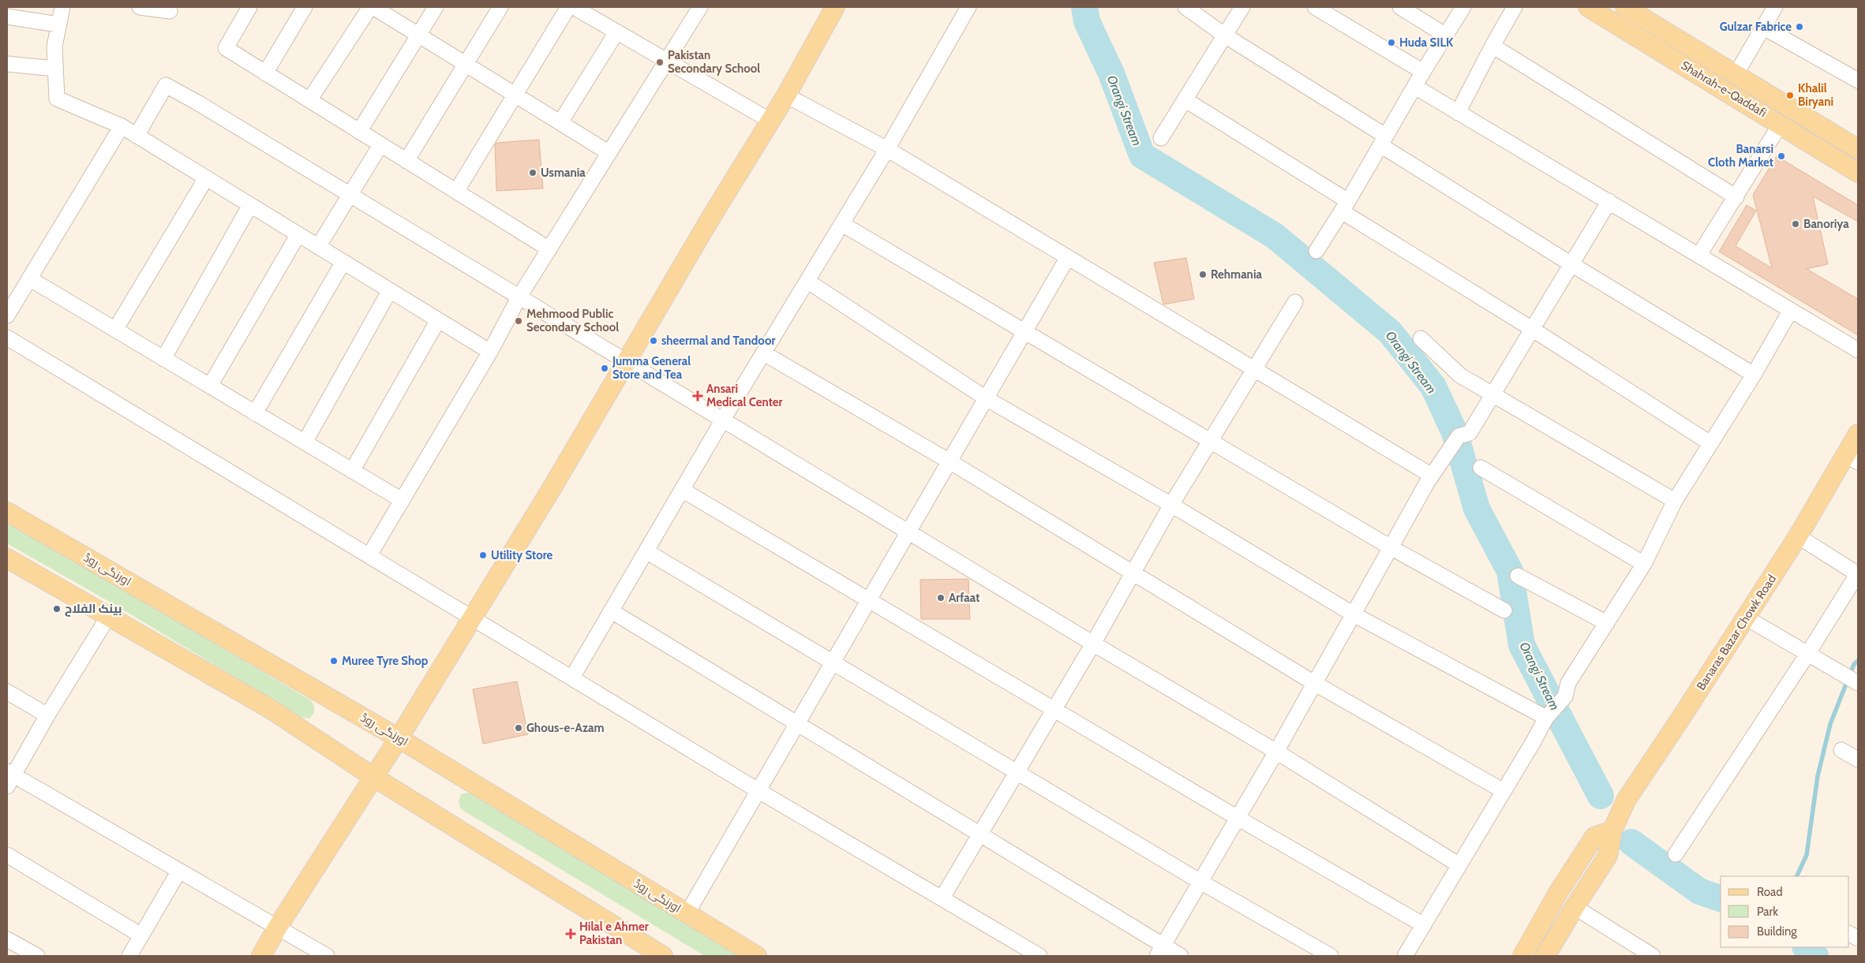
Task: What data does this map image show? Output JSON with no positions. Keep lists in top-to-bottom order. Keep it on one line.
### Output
{"streets":{"main road":["Shahrah-e-Qaddafi","اورنگی روڈ","Banaras Bazar Chowk Road"]},"water":["Orangi Stream"],"places":{"other":["Gulzar Fabrice","Huda SILK","Pakistan Secondary School","Khalil Biryani","Banarsi Cloth Market","Usmania","Banoriya","Rehmania","Mehmood Public Secondary School","sheermal and Tandoor","Jumma General Store and Tea","Utility Store","Arfaat","بینک الفلاح","Muree Tyre Shop","Ghous-e-Azam"],"health":["Ansari Medical Center","Hilal e Ahmer Pakistan"]},"legend":["Road","Park","Building"]}
